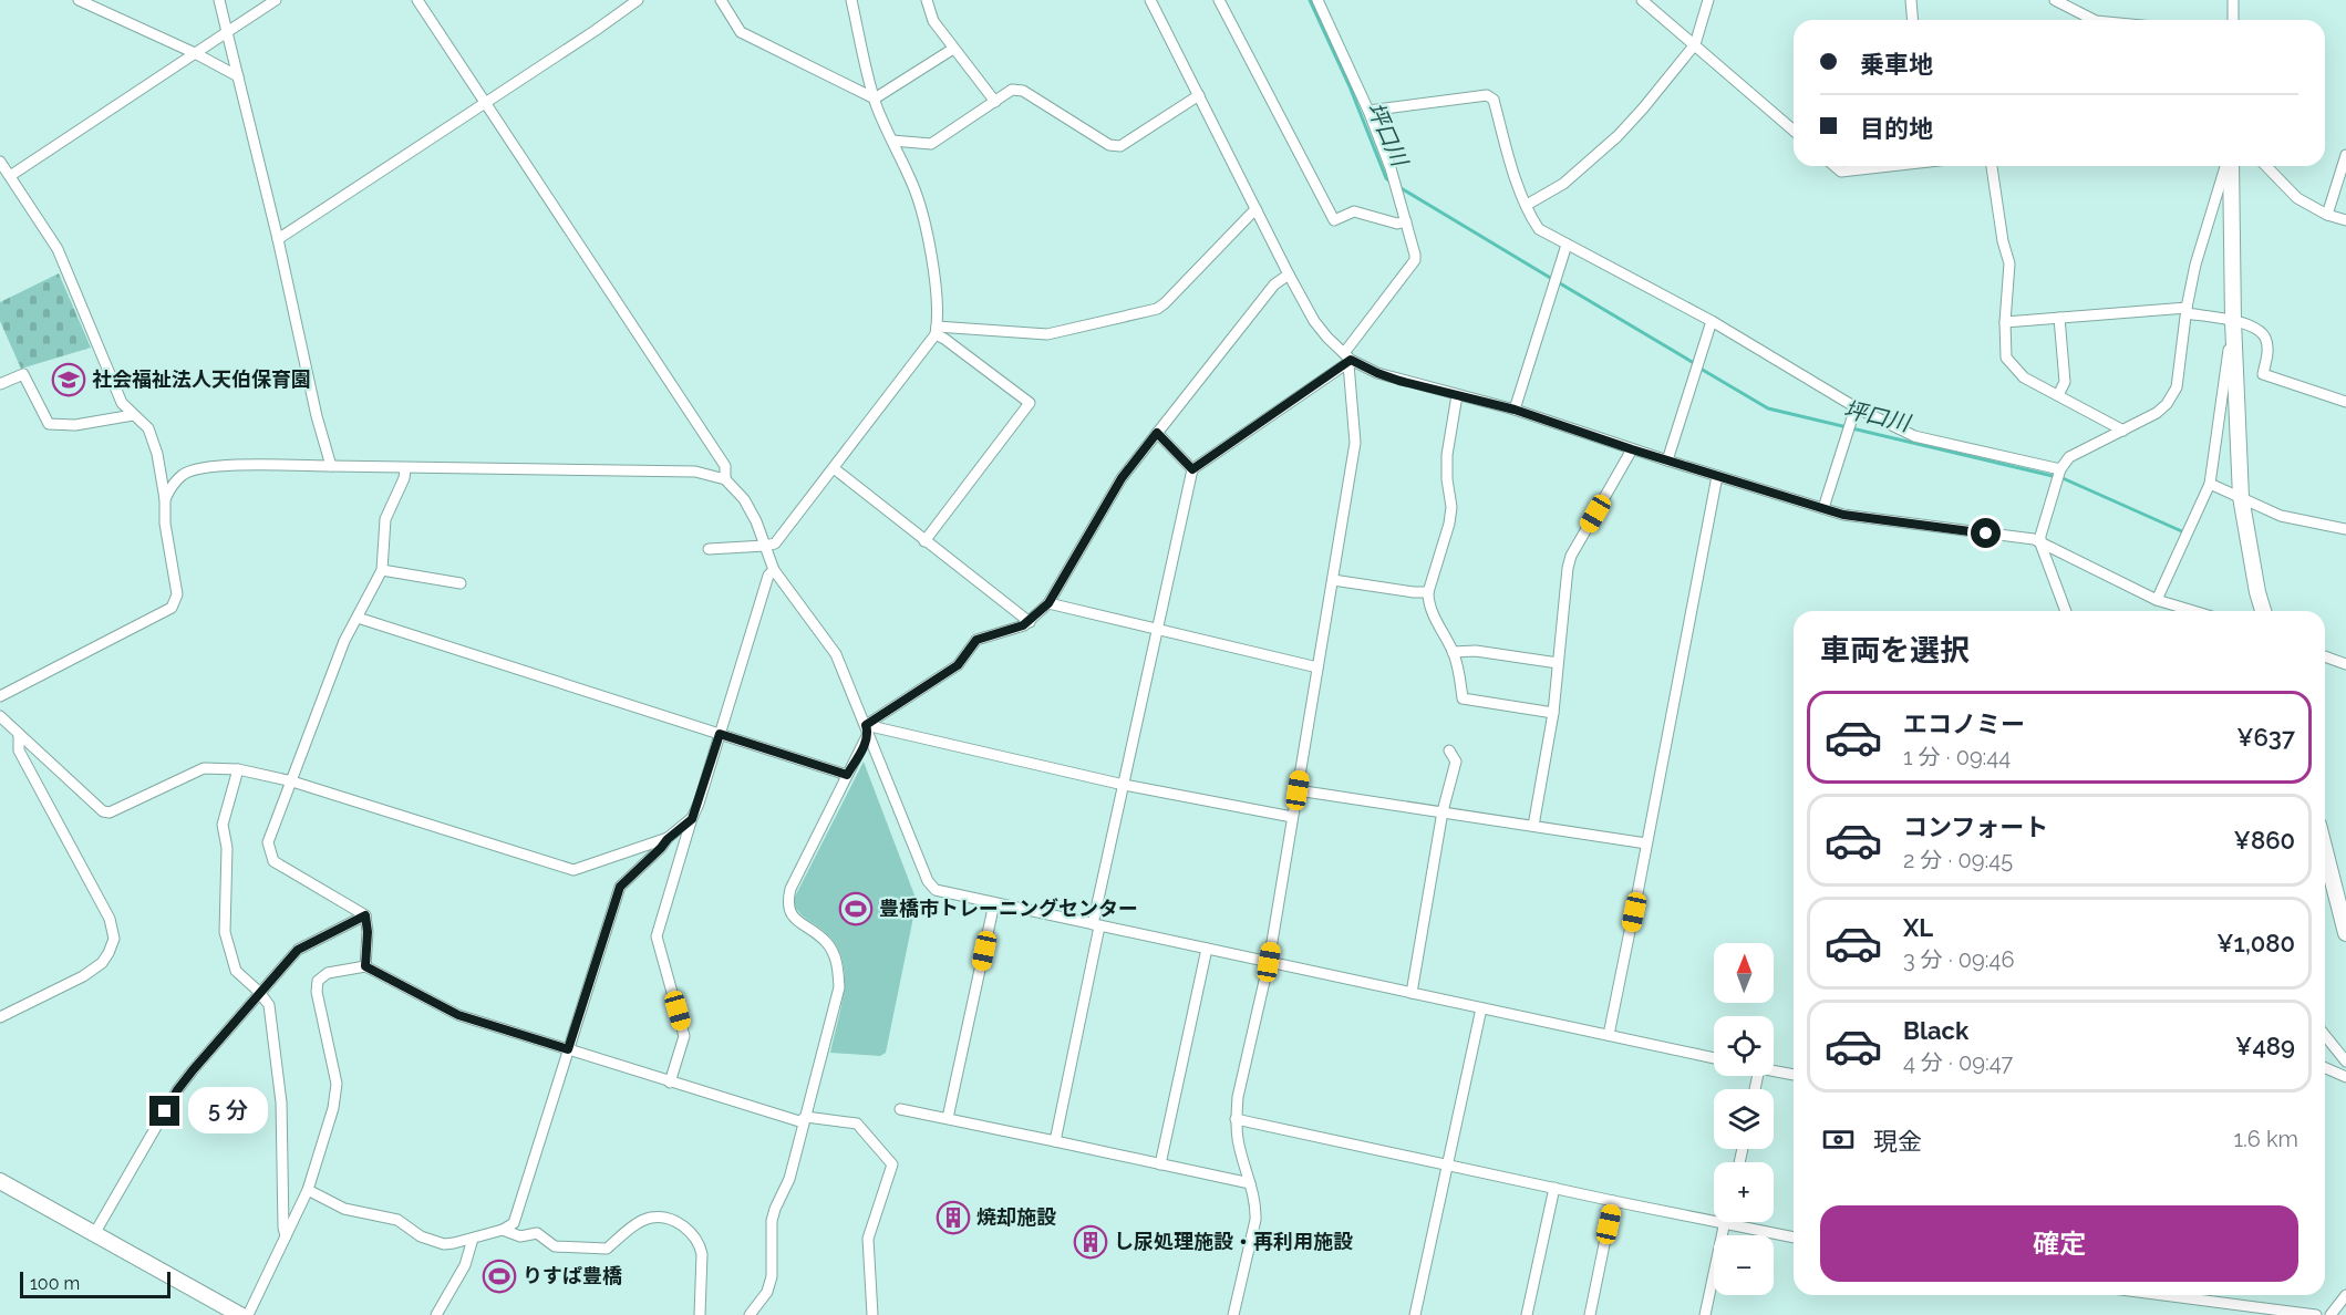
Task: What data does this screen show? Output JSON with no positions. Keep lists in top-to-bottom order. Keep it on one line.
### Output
{"water":["坪口川"],"places":{"school or university":["社会福祉法人天伯保育園"],"sports":["豊橋市トレーニングセンター","りすぱ豊橋"],"building":["焼却施設","し尿処理施設・再利用施設"]},"scale_bar":"100 m","north":"top","page":{"banner":["乗車地","目的地"],"heading":"車両を選択","list":[{"name":"エコノミー","note":"1 分 · 09:44","value":"¥637"},{"name":"コンフォート","note":"2 分 · 09:45","value":"¥860"},{"name":"XL","note":"3 分 · 09:46","value":"¥1,080"},{"name":"Black","note":"4 分 · 09:47","value":"¥489"}],"map_buttons":["+","−"],"bubble":"5 分","pay":["現金","1.6 km"],"buttons":"確定","scale":"100 m"}}
